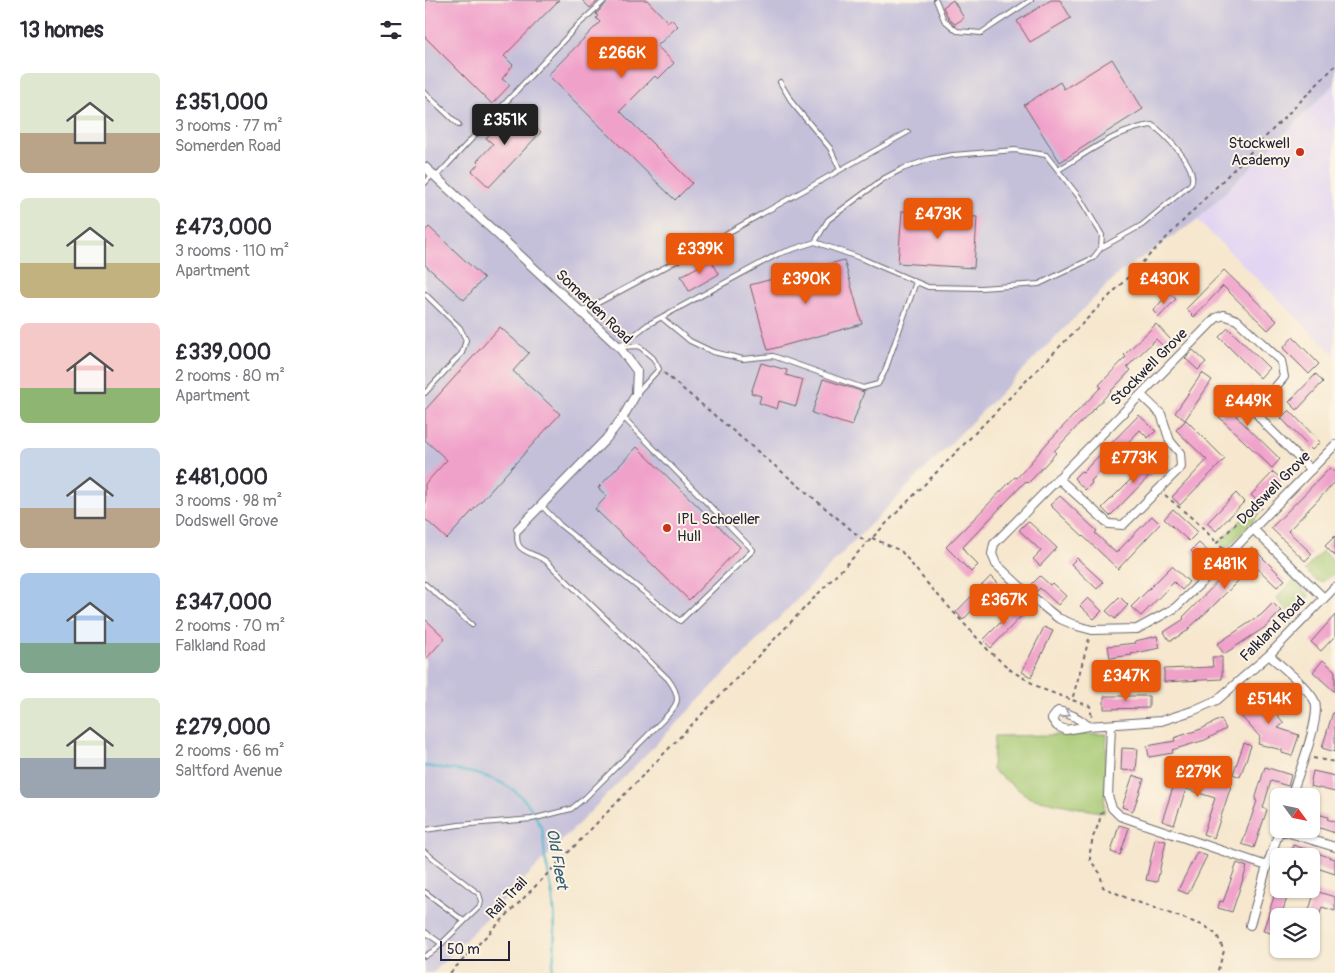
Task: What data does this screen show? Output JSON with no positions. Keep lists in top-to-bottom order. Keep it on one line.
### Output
{"streets":{"street":["Somerden Road","Stockwell Grove","Dodswell Grove","Falkland Road"],"path":["Rail Trail"]},"crossings":[["Stockwell Grove","Dodswell Grove"]],"water":["Old Fleet"],"places":["Stockwell Academy","IPL Schoeller Hull"],"scale_bar":"50 m","north":"bottom right","page":{"heading":"13 homes","price":["£266K","£351K","£473K","£339K","£390K","£430K","£449K","£773K","£481K","£367K","£347K","£514K","£279K"],"list":[{"name":"£351,000","note":"3 rooms · 77 m² · Somerden Road"},{"name":"£473,000","note":"3 rooms · 110 m² · Apartment"},{"name":"£339,000","note":"2 rooms · 80 m² · Apartment"},{"name":"£481,000","note":"3 rooms · 98 m² · Dodswell Grove"},{"name":"£347,000","note":"2 rooms · 70 m² · Falkland Road"},{"name":"£279,000","note":"2 rooms · 66 m² · Saltford Avenue"}],"scale":"50 m"}}
